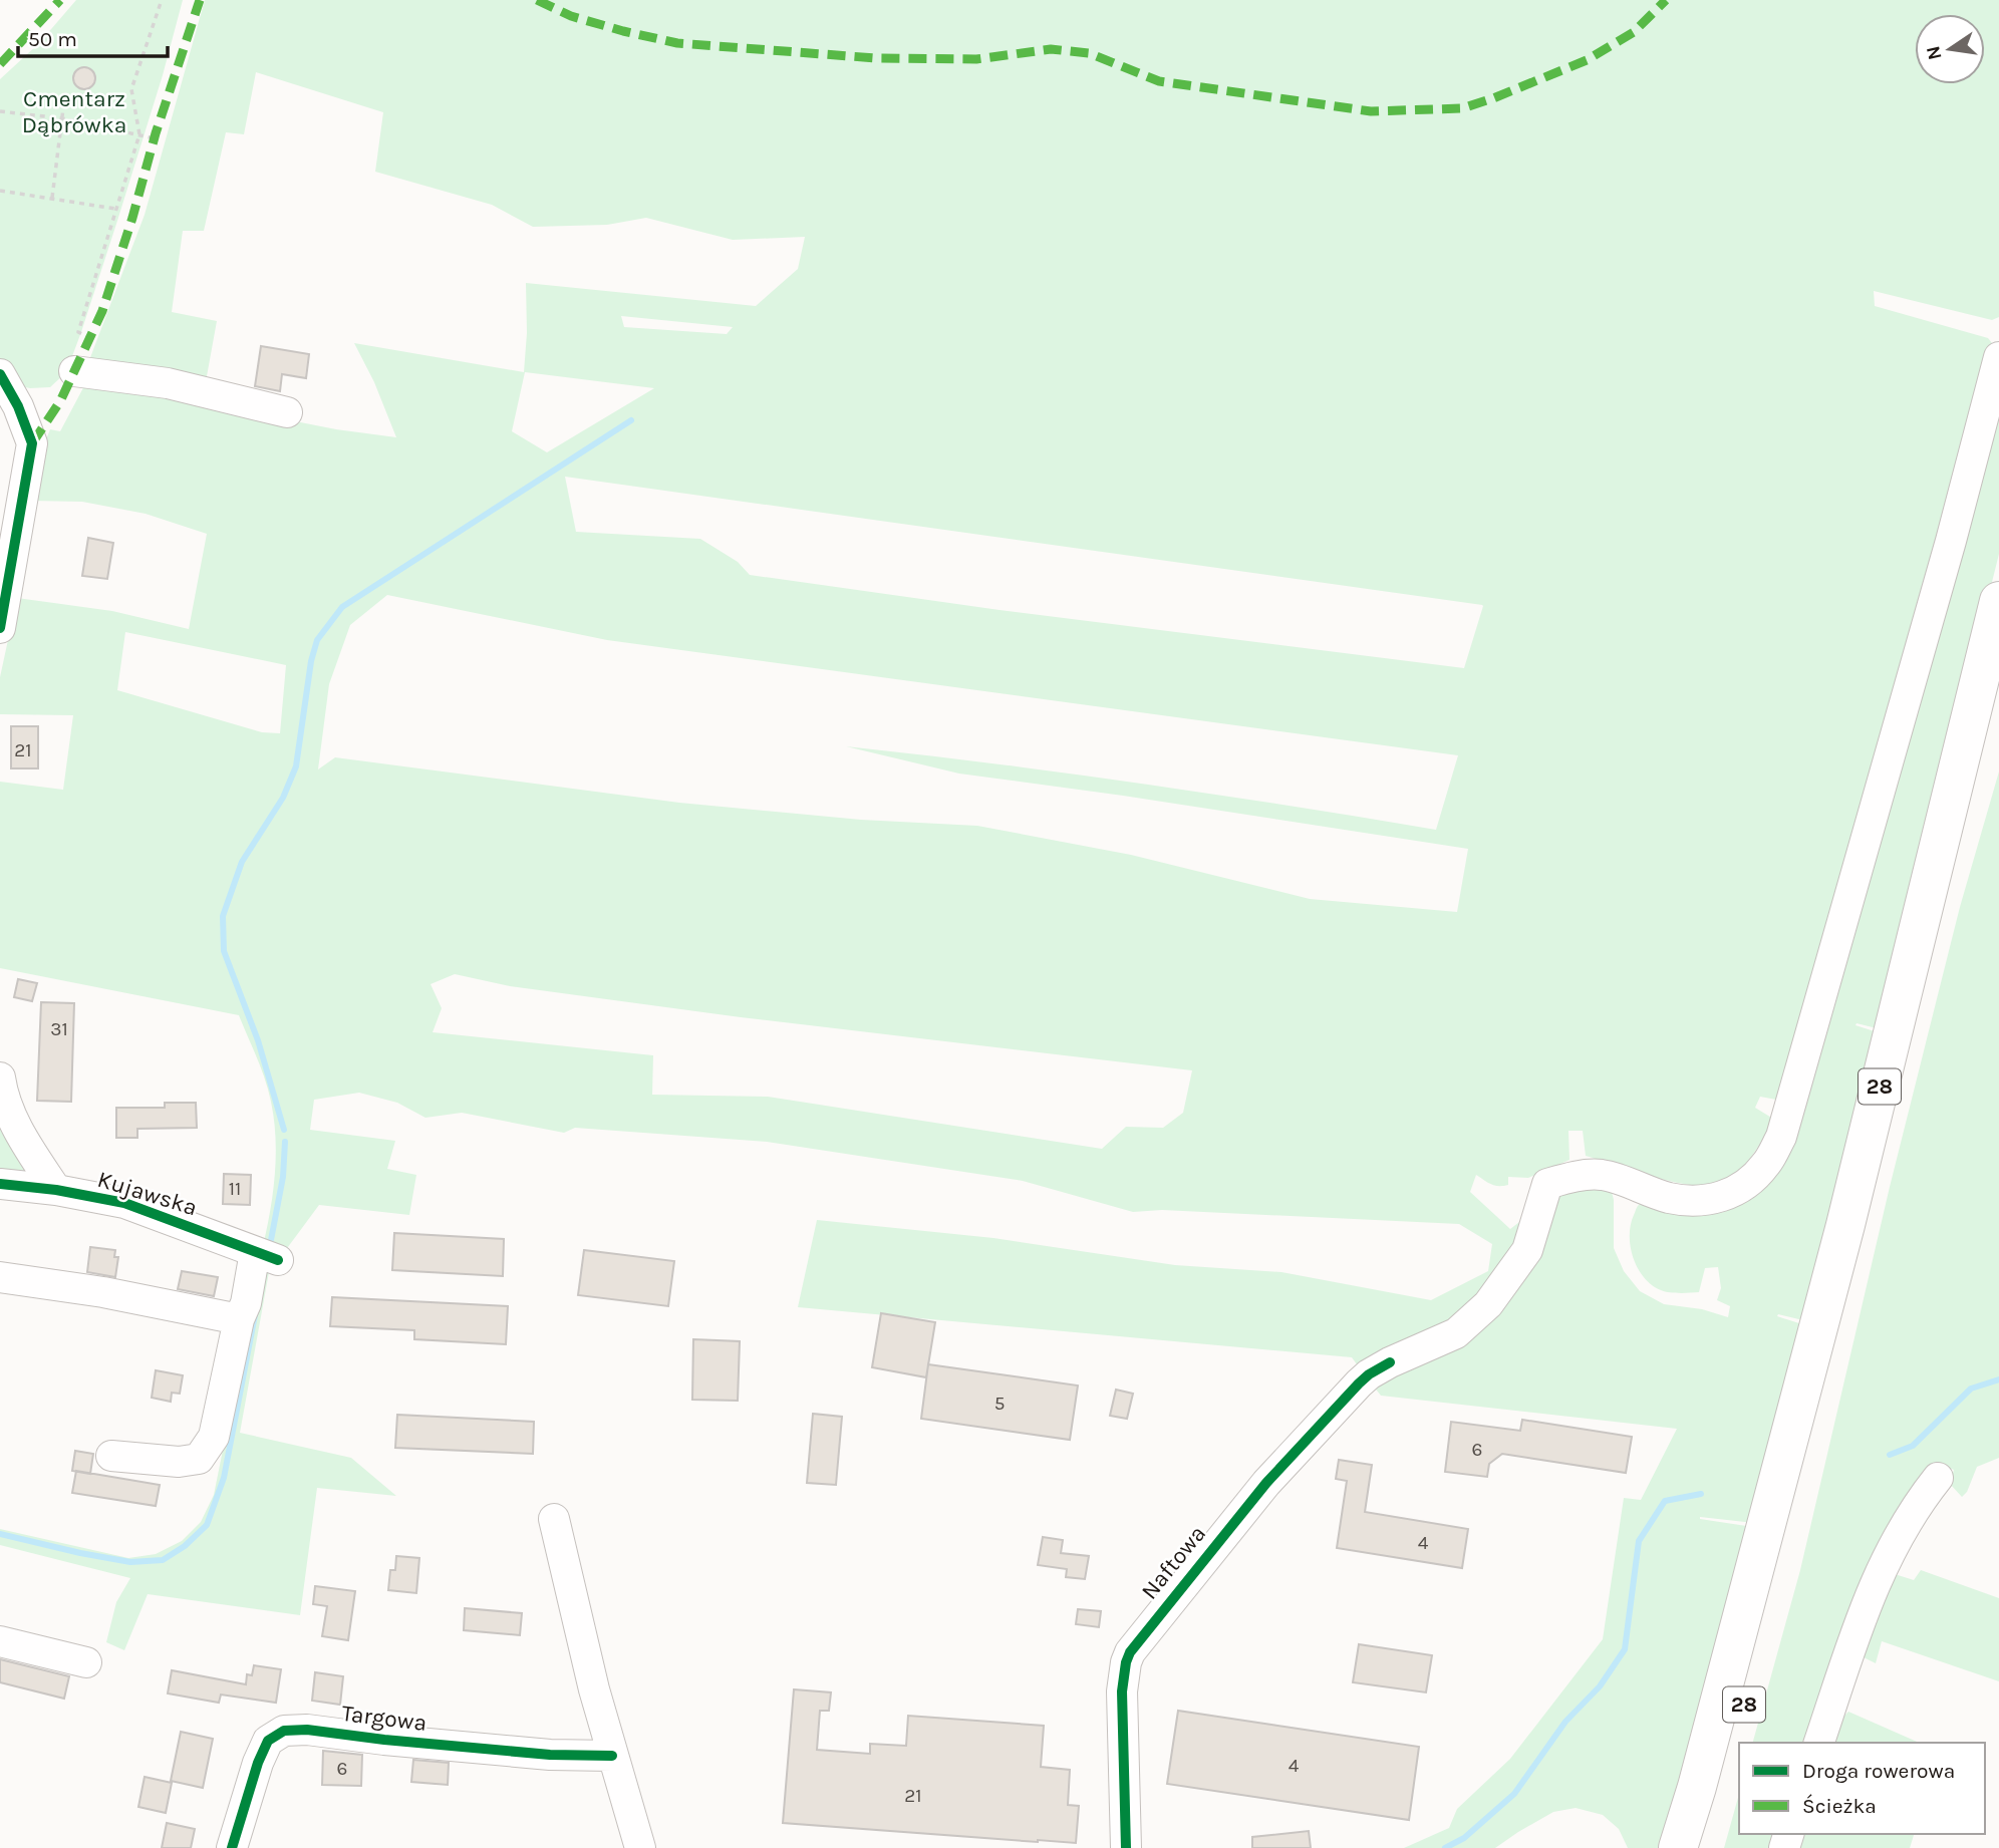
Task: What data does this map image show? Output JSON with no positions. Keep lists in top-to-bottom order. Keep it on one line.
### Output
{"streets":{"main road":["28"],"street":["Kujawska","Naftowa","Targowa"]},"parks":["Cmentarz Dąbrówka"],"house_numbers":["21","31","11","5","6","4","4","6","21"],"legend":["Droga rowerowa","Ścieżka"],"scale_bar":"50 m","north":"left"}
